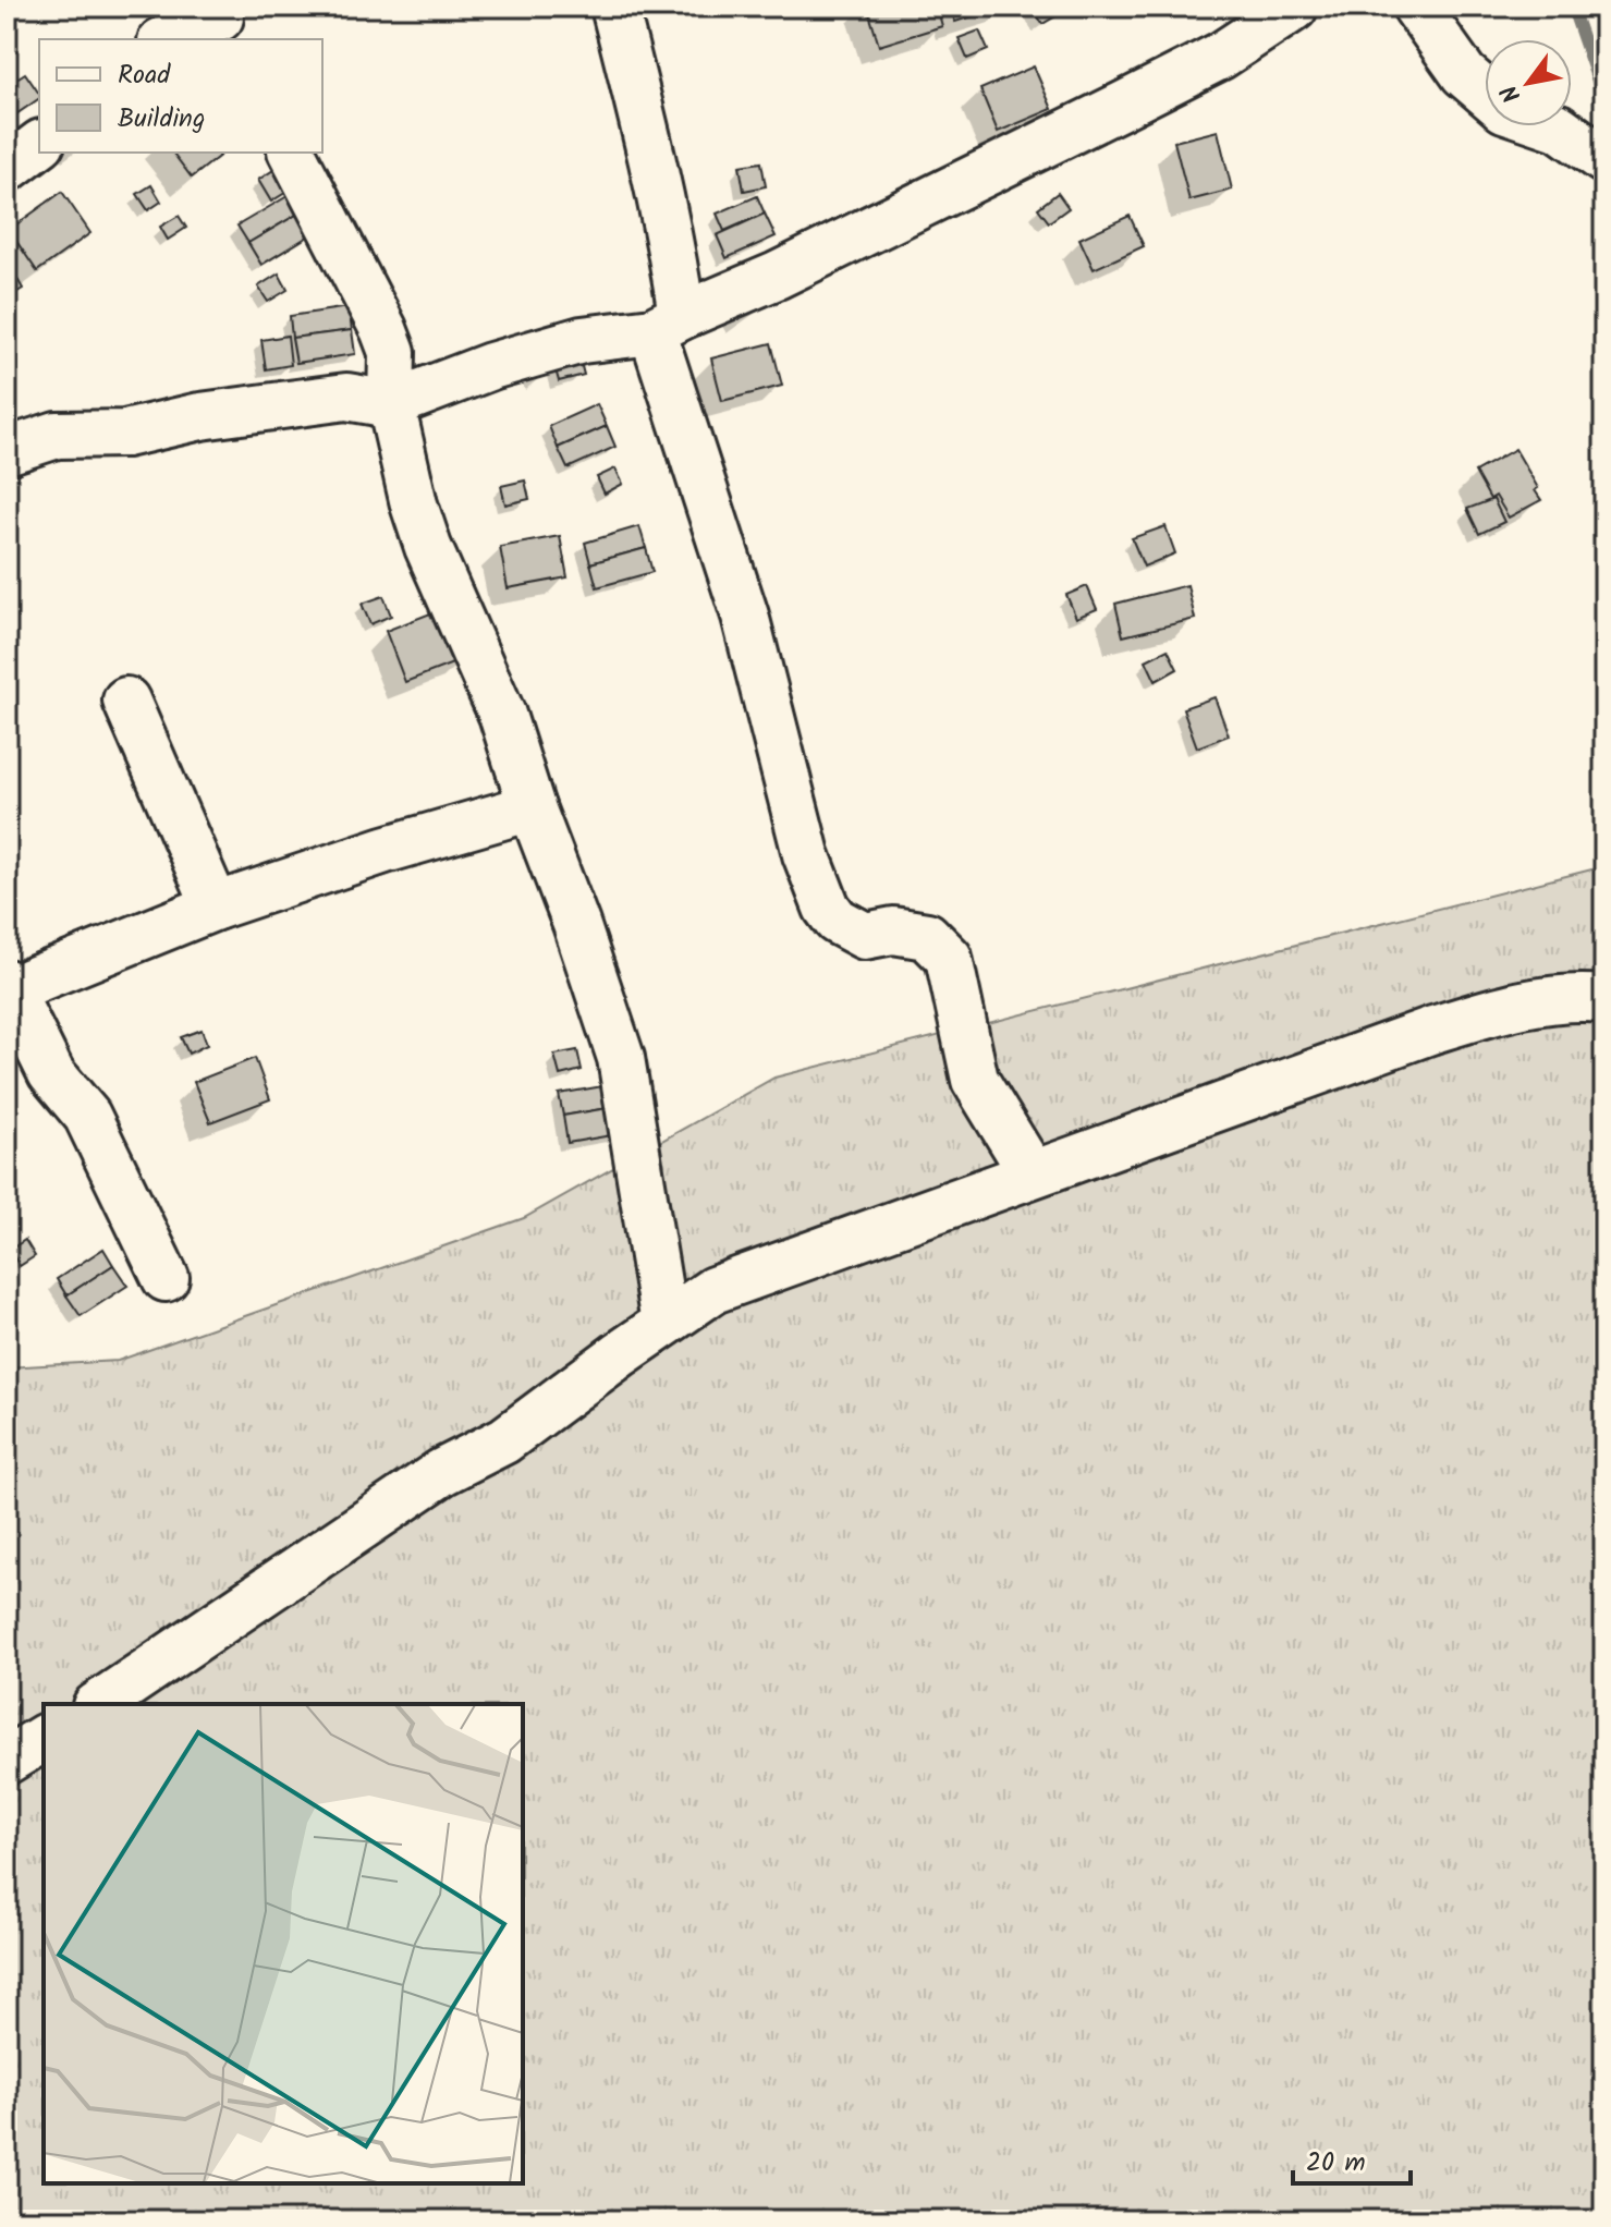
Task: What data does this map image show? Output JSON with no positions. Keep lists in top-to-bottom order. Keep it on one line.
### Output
{"legend":["Road","Building"],"scale_bar":"20 m","north":"bottom left"}
